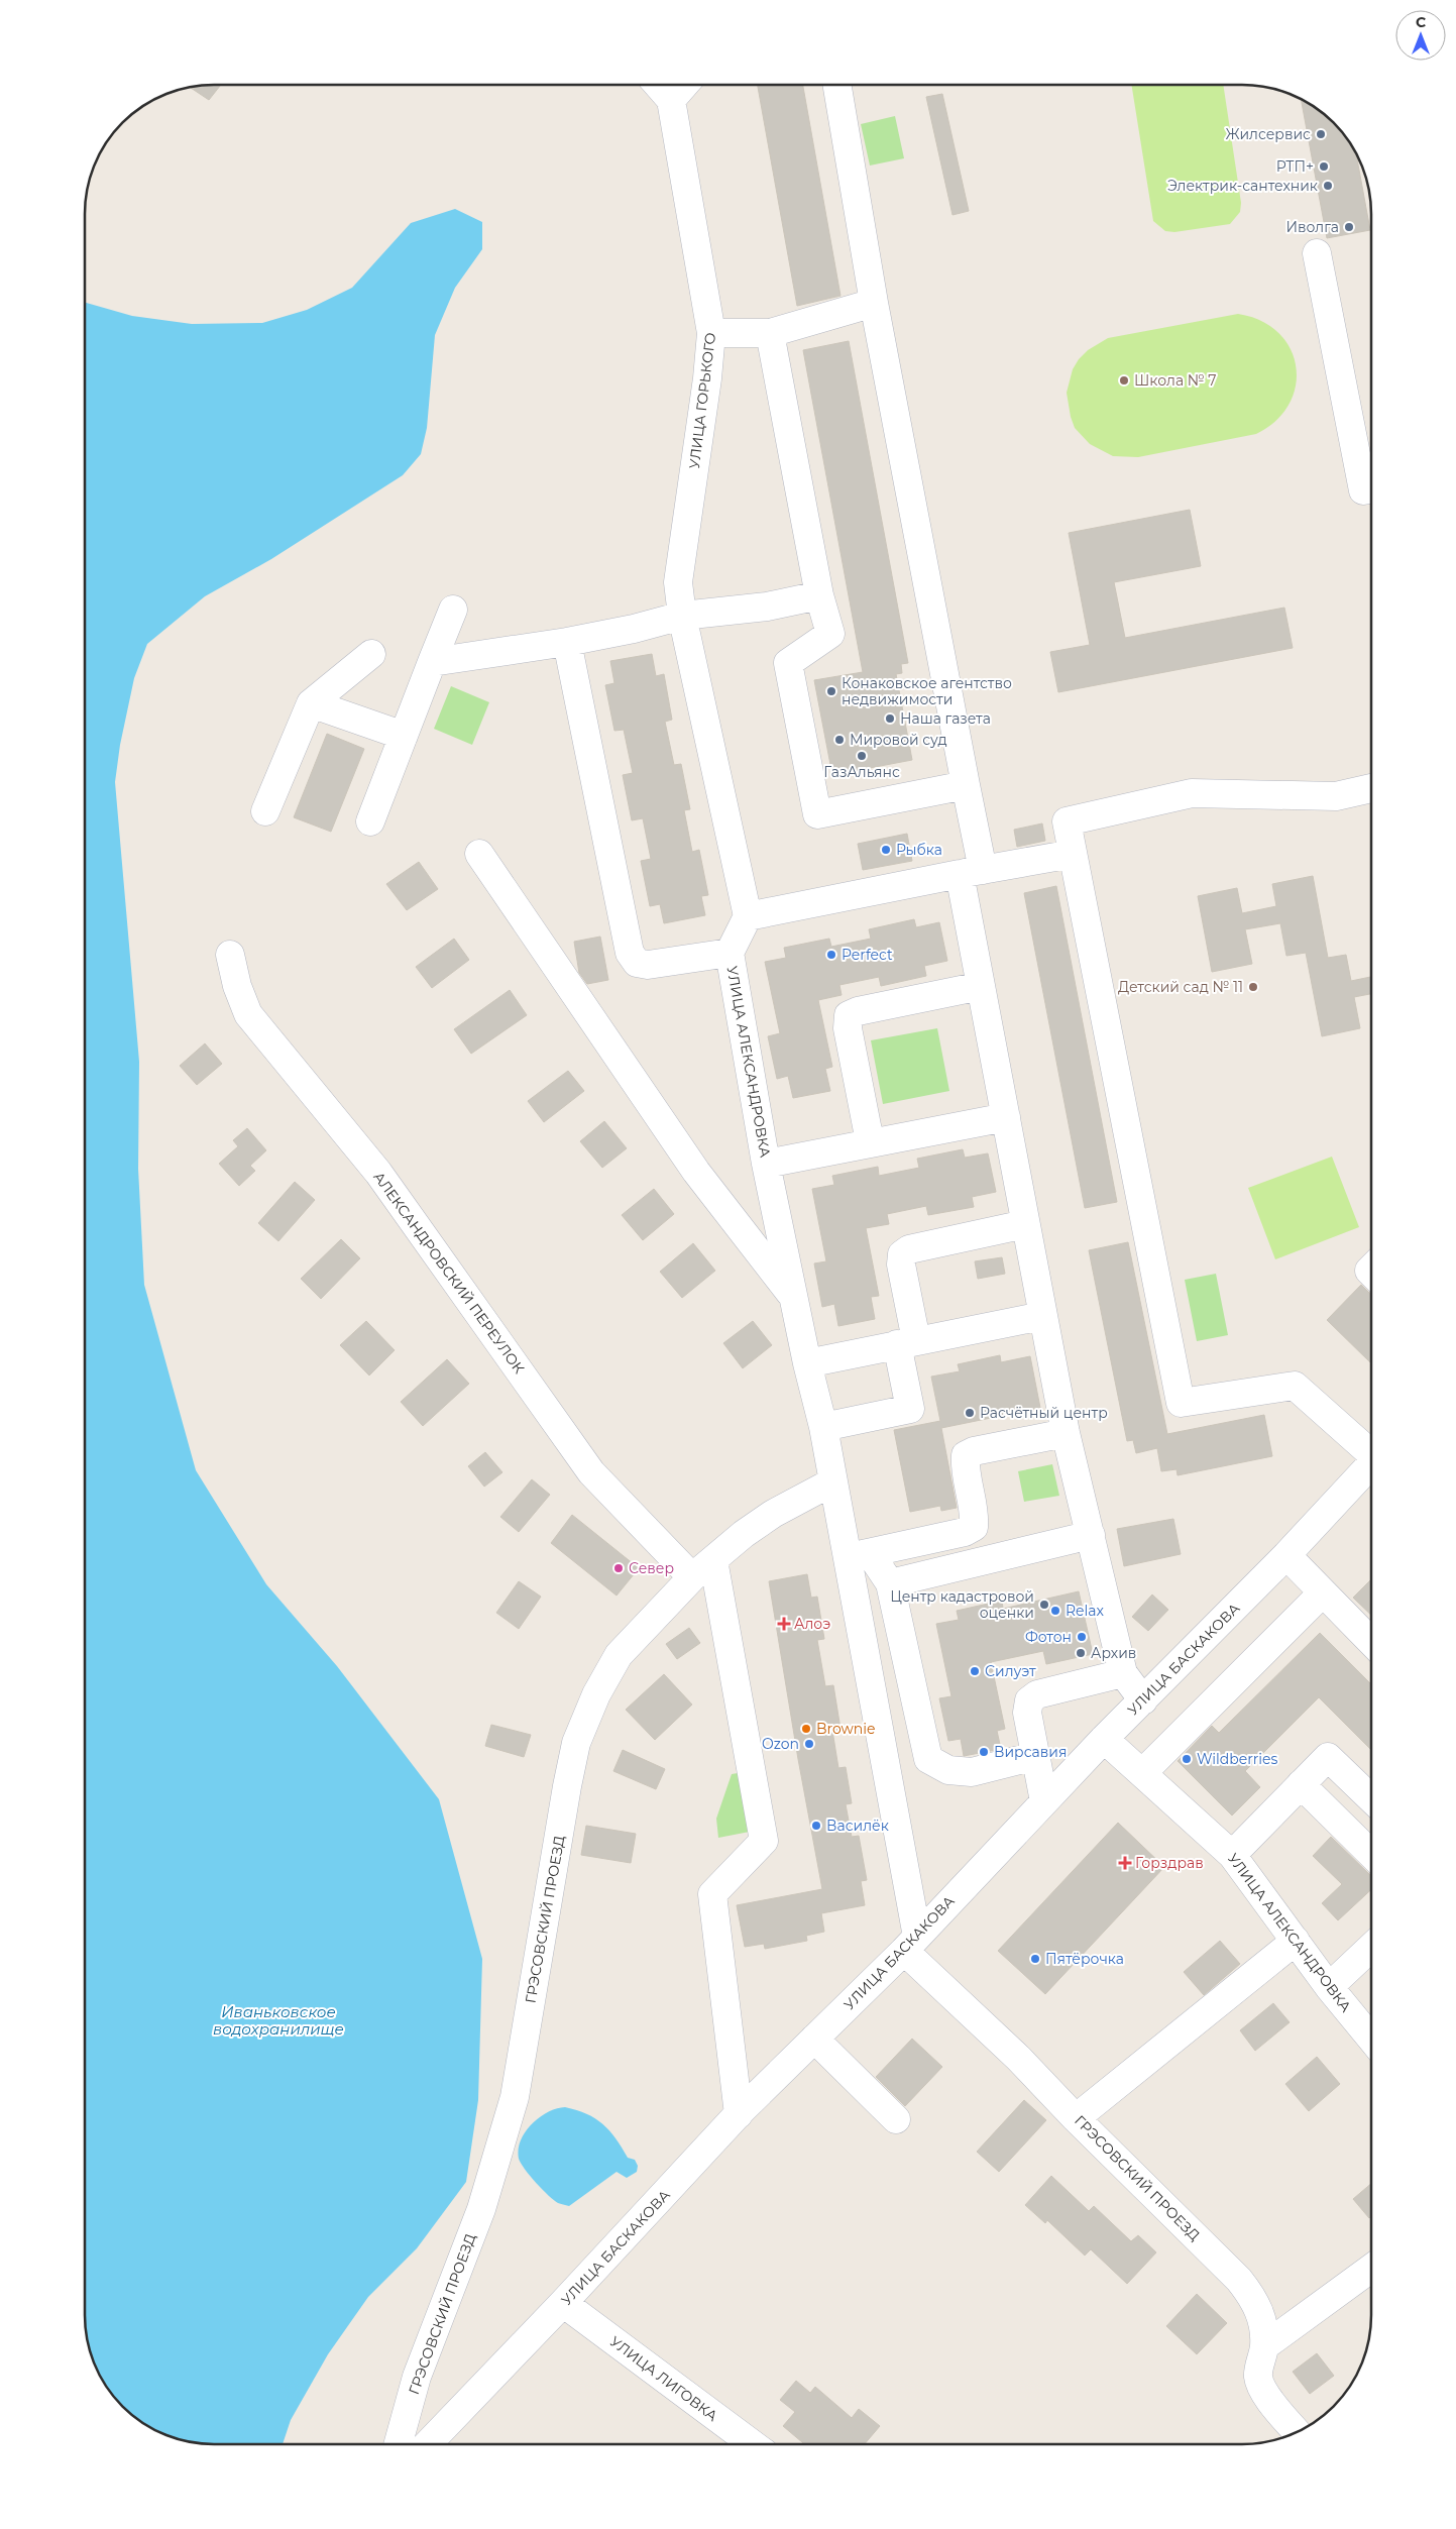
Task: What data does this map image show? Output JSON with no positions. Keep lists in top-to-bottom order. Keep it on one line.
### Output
{"streets":{"street":["УЛИЦА ГОРЬКОГО","УЛИЦА АЛЕКСАНДРОВКА","АЛЕКСАНДРОВСКИЙ ПЕРЕУЛОК","УЛИЦА БАСКАКОВА","ГРЭСОВСКИЙ ПРОЕЗД","УЛИЦА ЛИГОВКА"]},"crossings":[["УЛИЦА АЛЕКСАНДРОВКА","УЛИЦА БАСКАКОВА"],["УЛИЦА АЛЕКСАНДРОВКА","ГРЭСОВСКИЙ ПРОЕЗД"],["АЛЕКСАНДРОВСКИЙ ПЕРЕУЛОК","ГРЭСОВСКИЙ ПРОЕЗД"],["УЛИЦА БАСКАКОВА","ГРЭСОВСКИЙ ПРОЕЗД"],["УЛИЦА БАСКАКОВА","УЛИЦА ЛИГОВКА"]],"water":["Иваньковское водохранилище"],"places":{"other":["Жилсервис","РТП+","Электрик-сантехник","Иволга","Школа № 7","Конаковское агентство недвижимости","Наша газета","Мировой суд","ГазАльянс","Рыбка","Perfect","Детский сад № 11","Расчётный центр","Север","Центр кадастровой оценки","Relax","Фотон","Архив","Силуэт","Brownie","Ozon","Вирсавия","Wildberries","Василёк","Пятёрочка"],"health":["Алоэ","Горздрав"]},"north":"top"}
